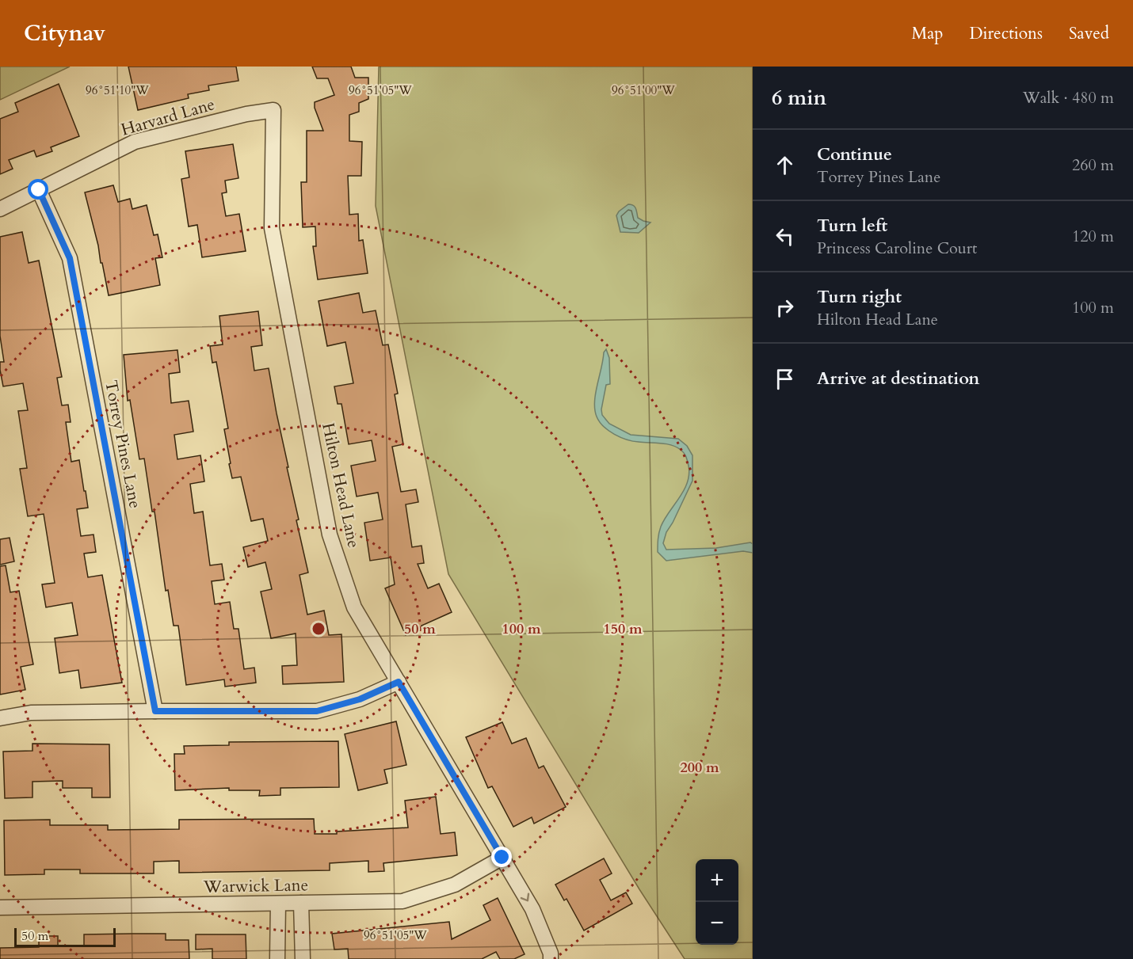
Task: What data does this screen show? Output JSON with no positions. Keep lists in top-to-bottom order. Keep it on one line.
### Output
{"streets":{"street":["Harvard Lane","Torrey Pines Lane","Hilton Head Lane","Warwick Lane"]},"crossings":[["Harvard Lane","Torrey Pines Lane"],["Harvard Lane","Hilton Head Lane"],["Hilton Head Lane","Warwick Lane"]],"scale_bar":"50 m","page":{"header":"Citynav","nav":["Map","Directions","Saved"],"heading":["6 min","Walk · 480 m"],"list":[["Continue","Torrey Pines Lane","260 m"],["Turn left","Princess Caroline Court","120 m"],["Turn right","Hilton Head Lane","100 m"],"Arrive at destination"],"map_buttons":["+","−"],"scale":"50 m"},"coordinates":["96°51'10\"W","96°51'05\"W","96°51'00\"W"],"rings":["50 m","100 m","150 m","200 m"]}
